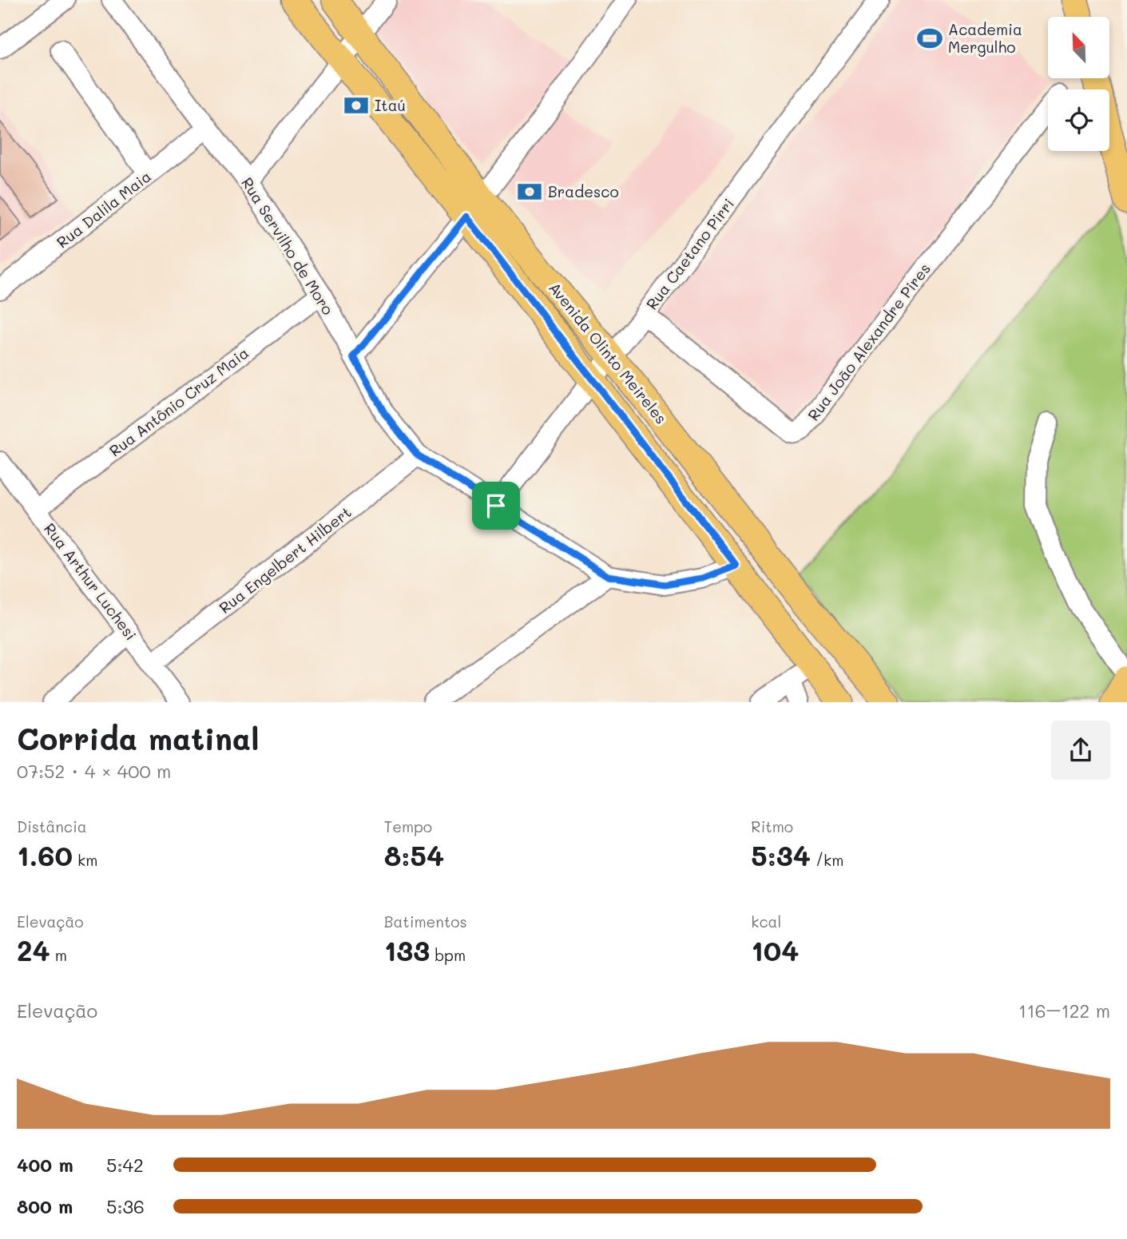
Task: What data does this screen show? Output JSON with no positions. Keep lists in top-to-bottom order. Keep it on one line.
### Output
{"streets":{"main road":["Avenida Olinto Meireles"],"street":["Rua Dalila Maia","Rua Servilho de Moro","Rua Caetano Pirri","Rua João Alexandre Pires","Rua Antônio Cruz Maia","Rua Engelbert Hilbert","Rua Arthur Luchesi"]},"crossings":[["Rua Dalila Maia","Rua Servilho de Moro"],["Rua Servilho de Moro","Rua Caetano Pirri"],["Rua Servilho de Moro","Avenida Olinto Meireles"],["Rua Servilho de Moro","Rua Antônio Cruz Maia"],["Rua Servilho de Moro","Rua Engelbert Hilbert"],["Rua Caetano Pirri","Rua João Alexandre Pires"],["Rua Caetano Pirri","Avenida Olinto Meireles"],["Rua Antônio Cruz Maia","Rua Arthur Luchesi"],["Rua Engelbert Hilbert","Rua Arthur Luchesi"]],"places":{"sports":["Academia Mergulho"],"bank":["Itaú","Bradesco"]},"north":"top left","page":{"heading":["Corrida matinal","07:52 · 4 × 400 m"],"stats":[["Distância","1.60 km"],["Tempo","8:54"],["Ritmo","5:34 /km"],["Elevação","24 m"],["Batimentos","133 bpm"],["kcal","104"]],"chart":["Elevação","116–122 m"],"list":[{"name":"400 m","note":"5:42"},{"name":"800 m","note":"5:36"}]}}
